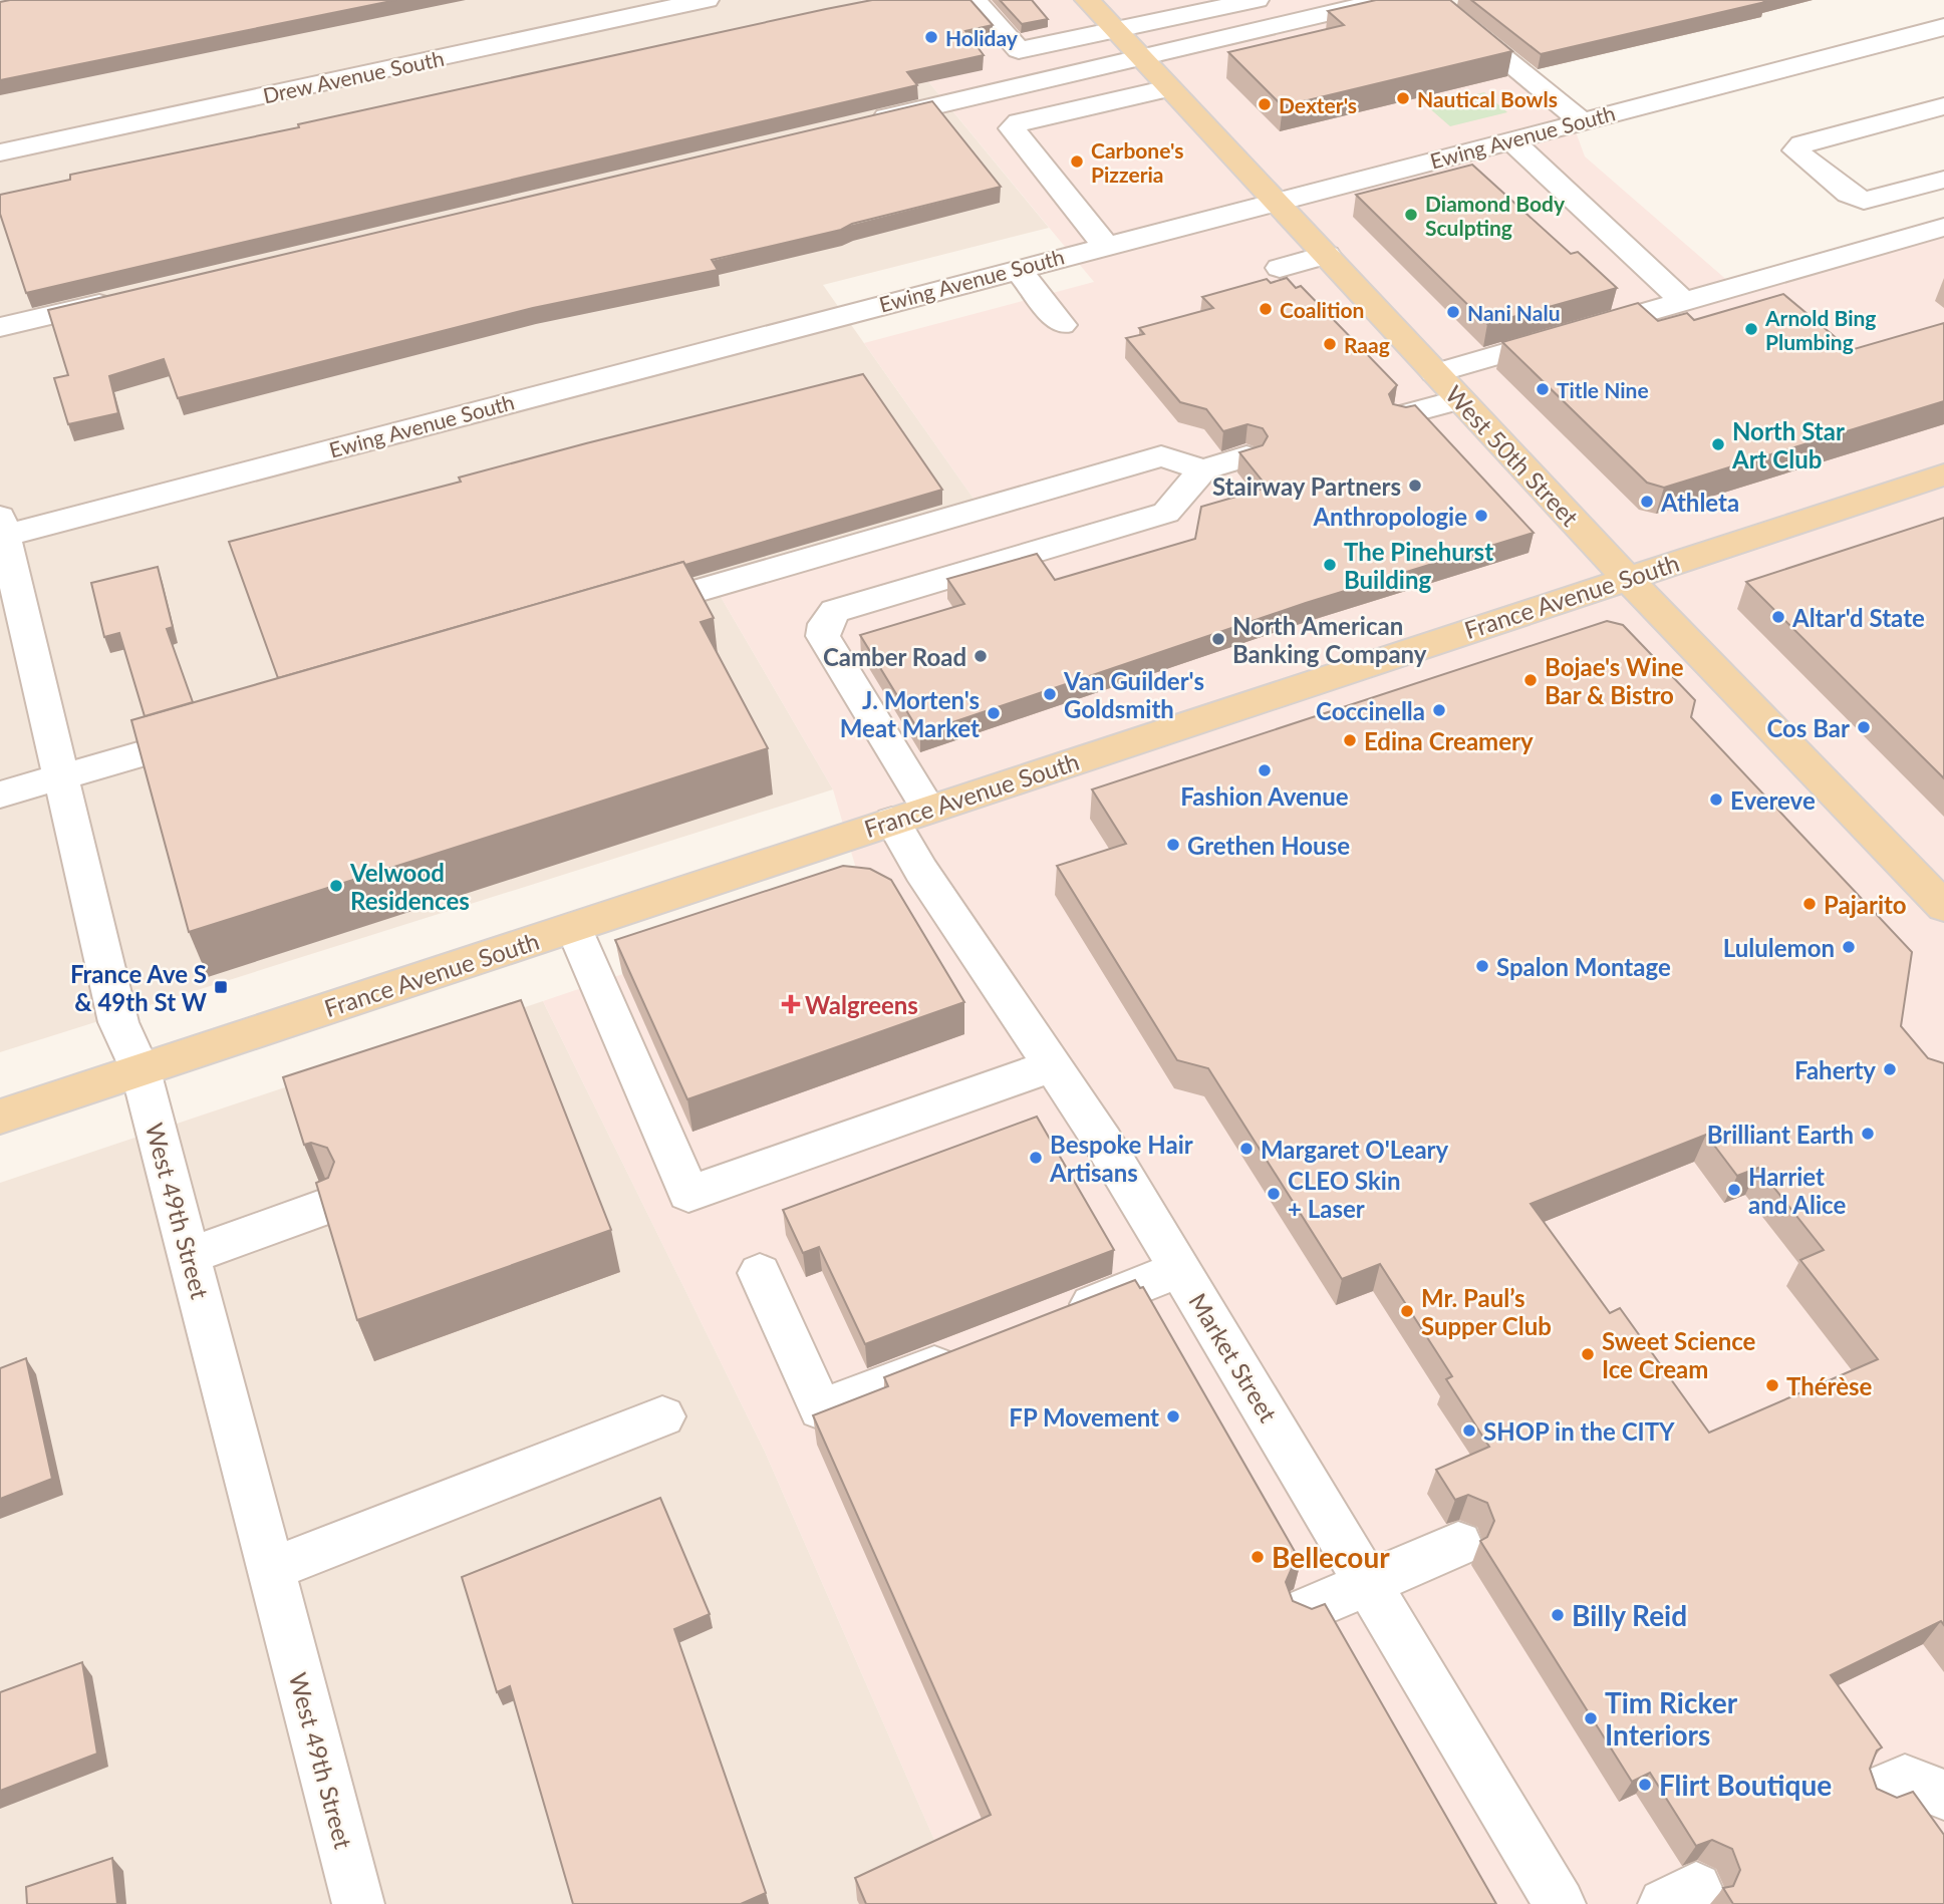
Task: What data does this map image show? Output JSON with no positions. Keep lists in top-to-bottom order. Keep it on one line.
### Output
{"streets":{"main road":["West 50th Street","France Avenue South"],"street":["Drew Avenue South","Ewing Avenue South","West 49th Street","Market Street"]},"crossings":[["Ewing Avenue South","West 50th Street"],["Ewing Avenue South","West 49th Street"],["West 50th Street","France Avenue South"],["France Avenue South","West 49th Street"],["France Avenue South","Market Street"]],"places":{"other":["Holiday","Nautical Bowls","Dexter's","Carbone's Pizzeria","Diamond Body Sculpting","Coalition","Nani Nalu","Arnold Bing Plumbing","Raag","Title Nine","North Star Art Club","Stairway Partners","Athleta","Anthropologie","The Pinehurst Building","Altar'd State","North American Banking Company","Camber Road","Bojae's Wine Bar & Bistro","Van Guilder's Goldsmith","Coccinella","J. Morten's Meat Market","Cos Bar","Edina Creamery","Fashion Avenue","Evereve","Grethen House","Velwood Residences","Pajarito","Lululemon","Spalon Montage","Faherty","Brilliant Earth","Margaret O'Leary","Bespoke Hair Artisans","Harriet and Alice","CLEO Skin + Laser","Mr. Paul’s Supper Club","Sweet Science Ice Cream","Thérèse","FP Movement","SHOP in the CITY","Bellecour","Billy Reid","Tim Ricker Interiors","Flirt Boutique"],"transit":["France Ave S & 49th St W"],"health":["Walgreens"]}}
